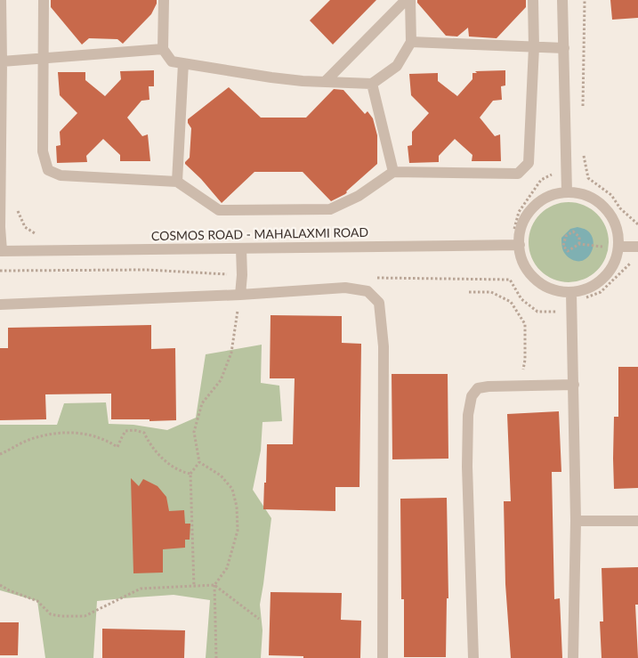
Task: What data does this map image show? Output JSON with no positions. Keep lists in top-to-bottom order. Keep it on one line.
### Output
{"streets":{"street":["COSMOS ROAD - MAHALAXMI ROAD"]}}
